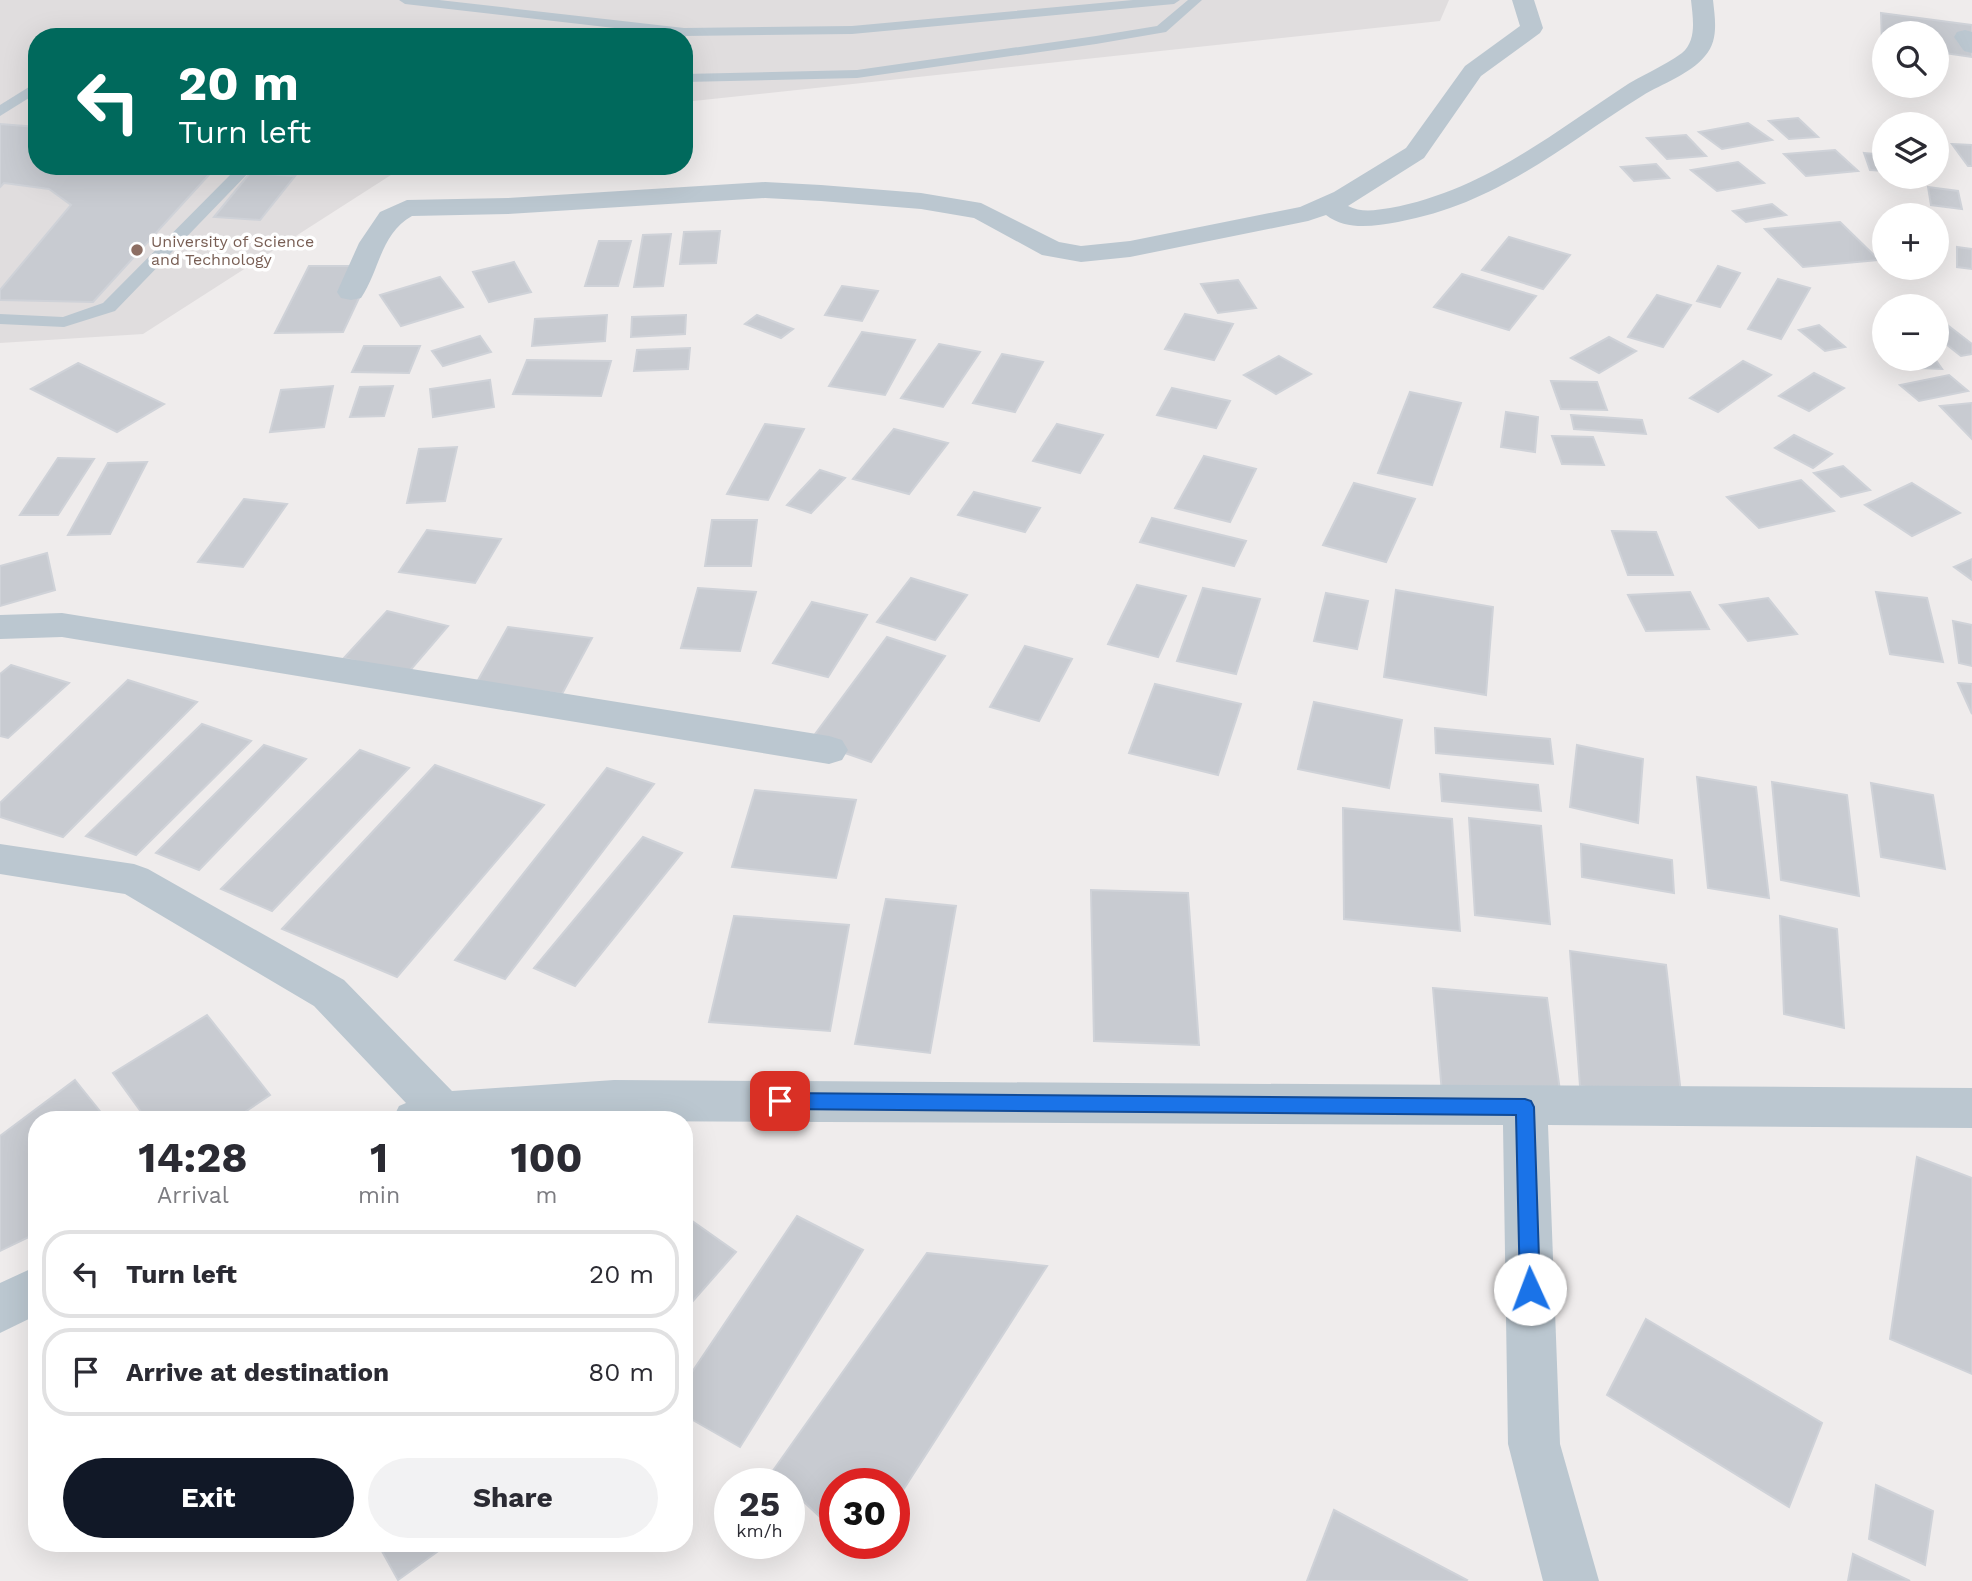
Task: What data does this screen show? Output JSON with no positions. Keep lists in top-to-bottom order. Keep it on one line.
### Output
{"places":["University of Science and Technology"],"page":{"map_buttons":["+","−"],"turn":["20 m","Turn left"],"eta":["14:28","Arrival","1","min","100","m"],"list":[{"name":"Turn left","value":"20 m"},{"name":"Arrive at destination","value":"80 m"}],"buttons":["Exit","Share"],"speed":"25 km/h","limit":"30"}}
